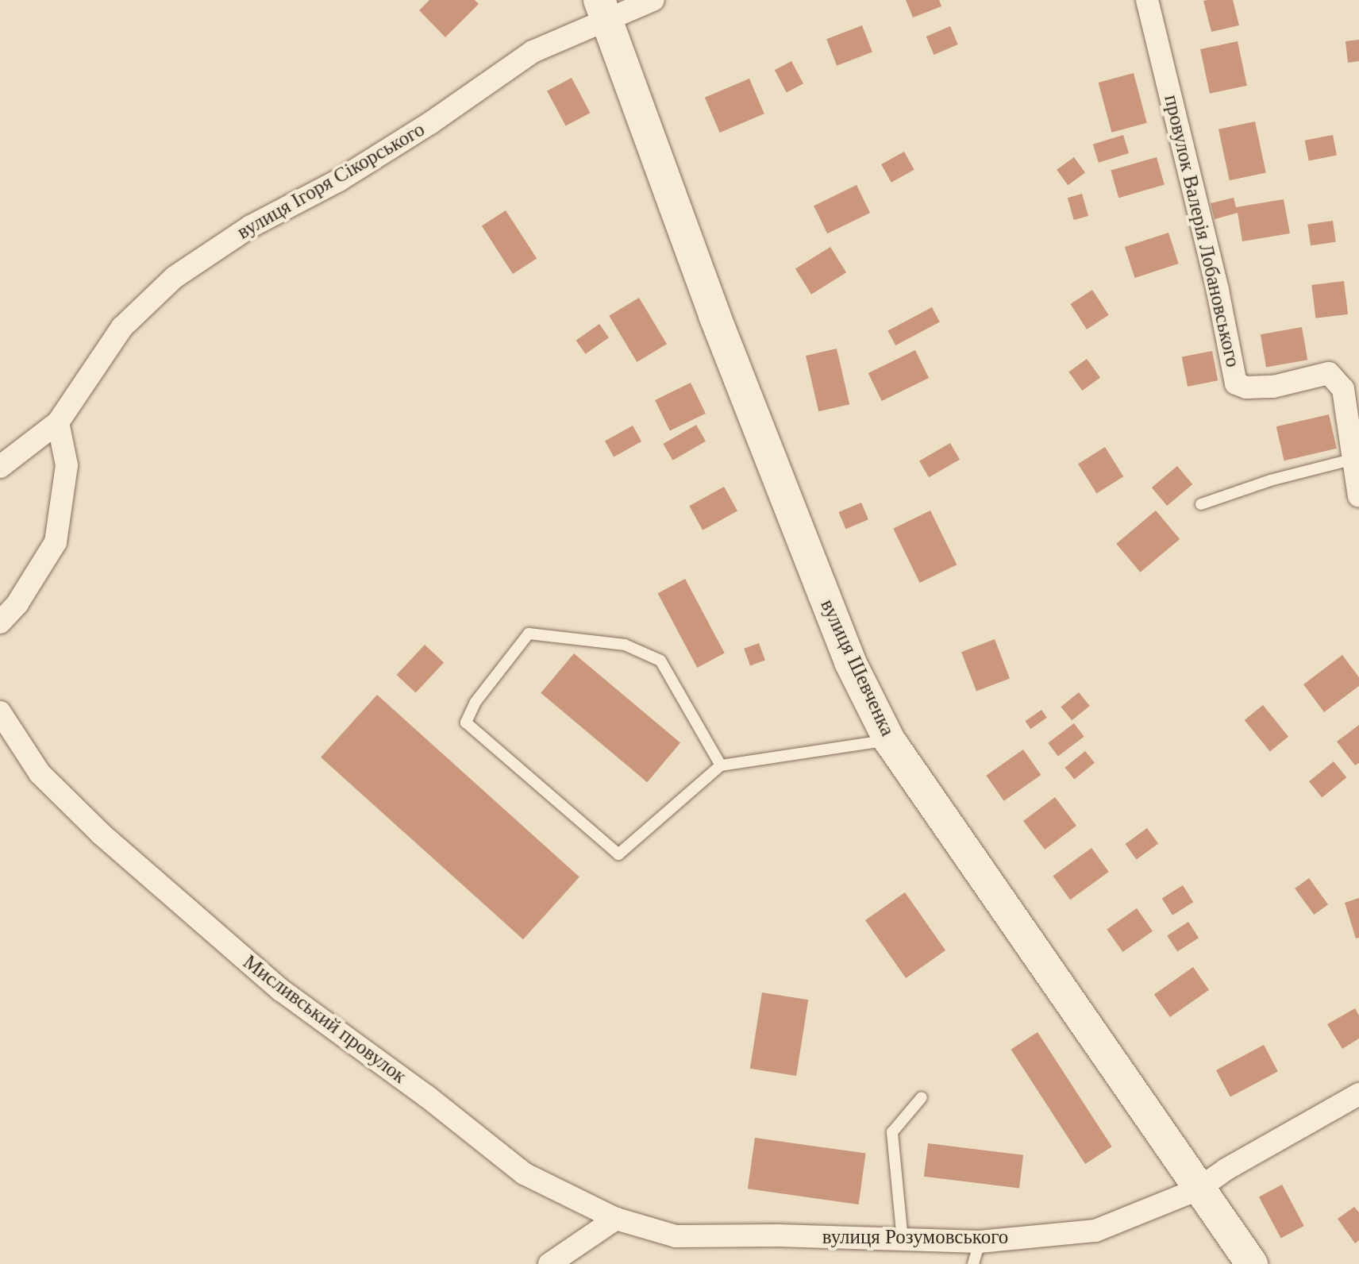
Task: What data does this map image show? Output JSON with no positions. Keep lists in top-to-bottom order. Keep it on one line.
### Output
{"streets":{"street":["вулиця Ігоря Сікорського","провулок Валерія Лобановського","вулиця Шевченка","Мисливський провулок","вулиця Розумовського"]},"crossings":[["вулиця Ігоря Сікорського","вулиця Шевченка"],["вулиця Шевченка","вулиця Розумовського"],["Мисливський провулок","вулиця Розумовського"]]}
